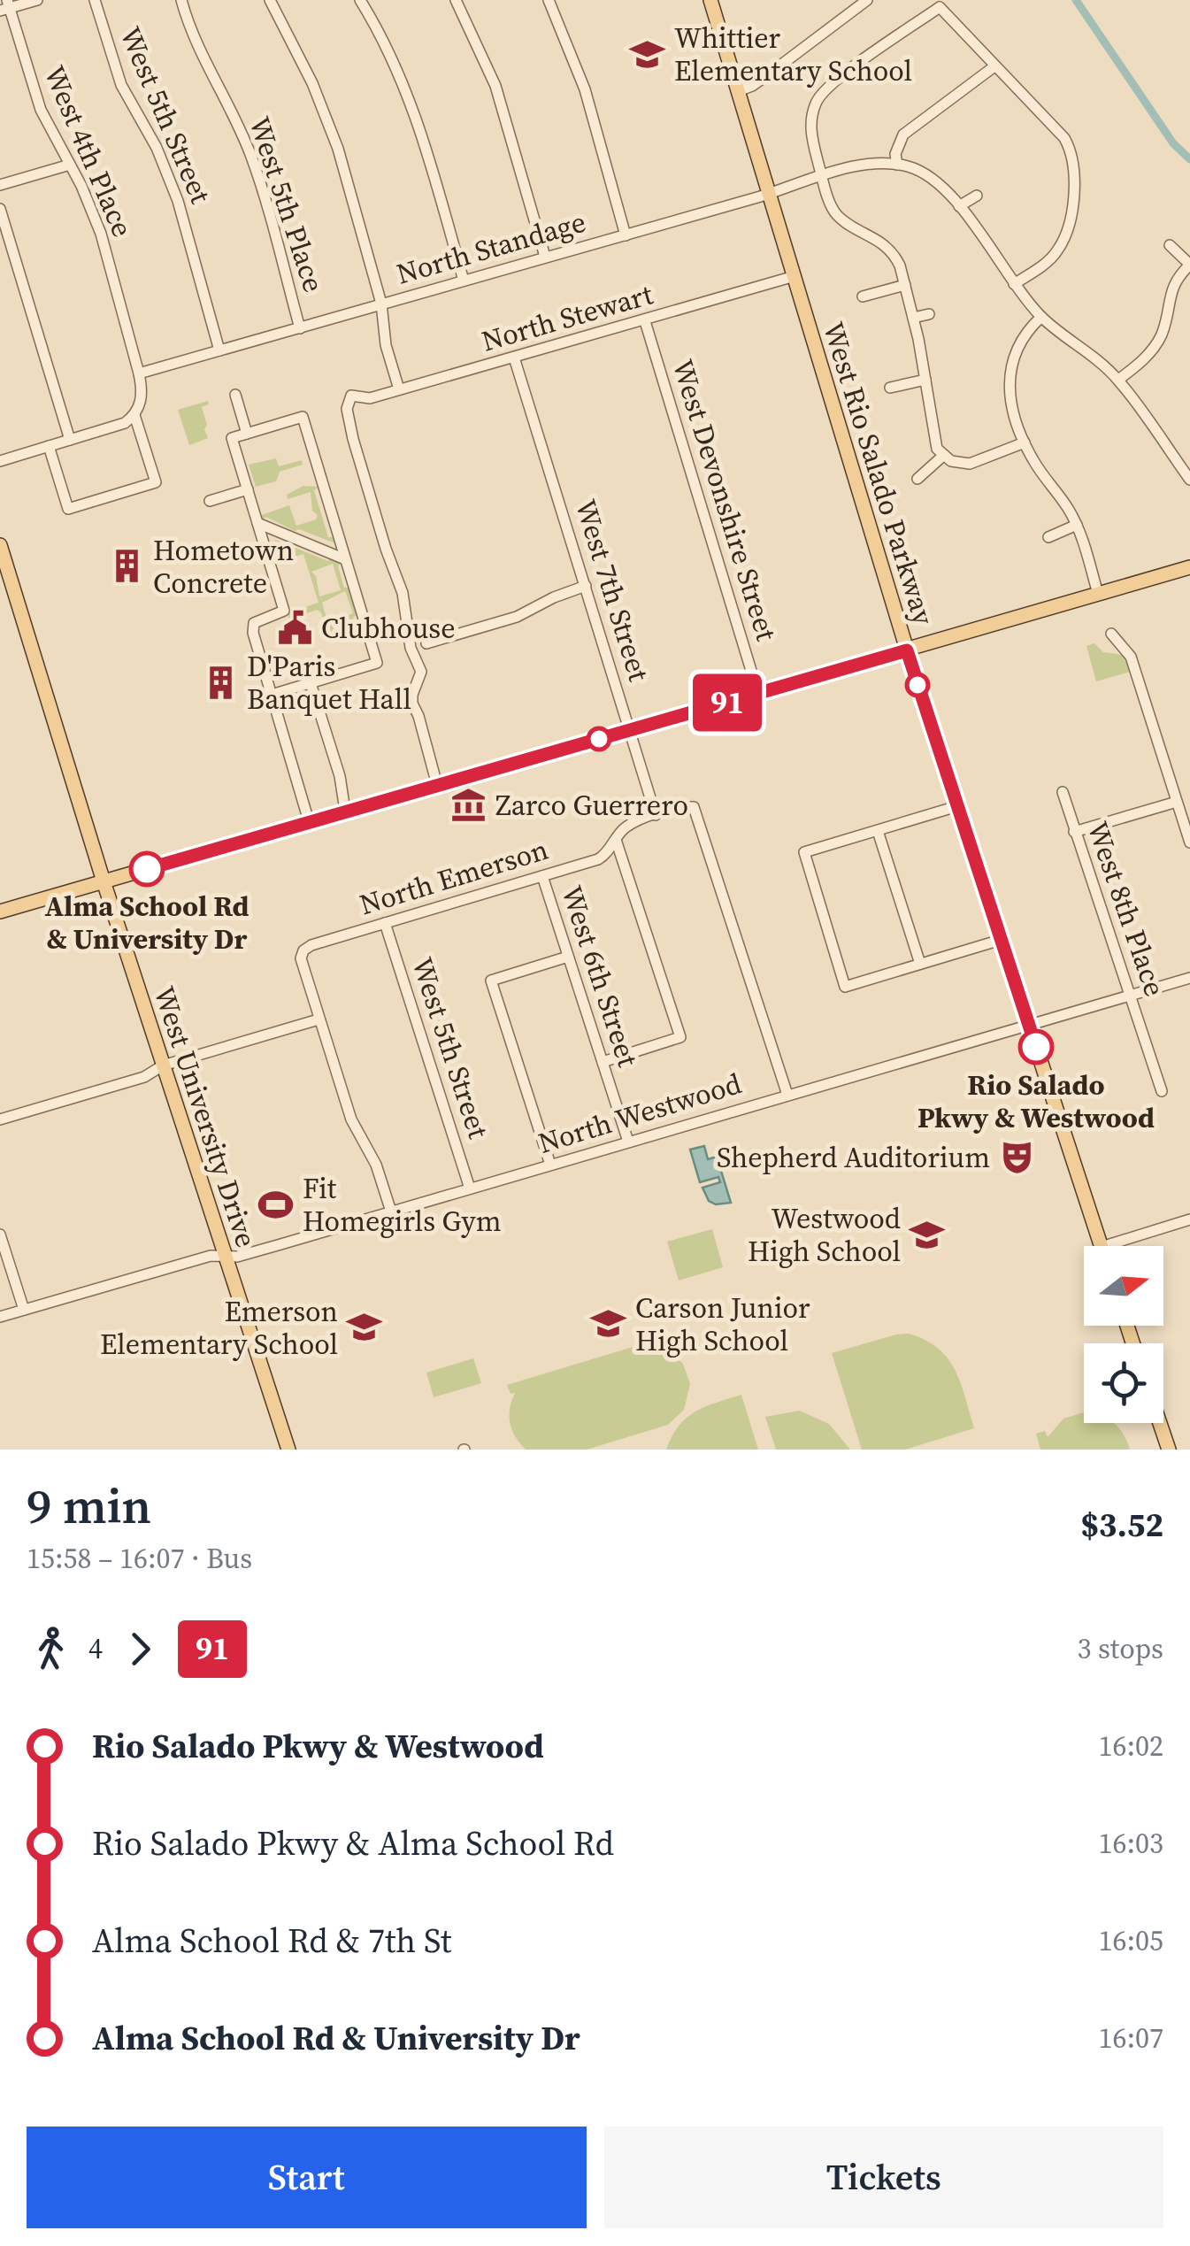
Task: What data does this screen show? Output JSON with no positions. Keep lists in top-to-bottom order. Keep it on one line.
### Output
{"streets":{"main road":["West Rio Salado Parkway","West University Drive"],"street":["West 5th Street","West 4th Place","West 5th Place","North Standage","North Stewart","West Devonshire Street","West 7th Street","North Emerson","West 8th Place","West 6th Street","North Westwood"]},"crossings":[["West 5th Street","North Standage"],["West 5th Street","North Emerson"],["West 5th Street","North Westwood"],["West 4th Place","North Standage"],["West 5th Place","North Standage"],["North Standage","West Rio Salado Parkway"],["North Stewart","West Rio Salado Parkway"],["North Stewart","West Devonshire Street"],["North Stewart","West 7th Street"],["West Rio Salado Parkway","North Westwood"],["West 7th Street","North Emerson"],["North Emerson","West 6th Street"],["West 8th Place","North Westwood"],["West 6th Street","North Westwood"],["North Westwood","West University Drive"]],"places":{"school or university":["Whittier Elementary School","Westwood High School","Carson Junior High School","Emerson Elementary School"],"building":["Hometown Concrete","D'Paris Banquet Hall"],"public building":["Clubhouse"],"museum":["Zarco Guerrero"],"other":["Alma School Rd & University Dr","Rio Salado Pkwy & Westwood"],"theatre":["Shepherd Auditorium"],"sports":["Fit Homegirls Gym"]},"lines":["bus line 91"],"north":"right","page":{"on_map":"91","heading":["9 min","15:58 – 16:07 · Bus","$3.52"],"legs":["4","91","3 stops"],"list":[{"name":"Rio Salado Pkwy & Westwood","value":"16:02"},{"name":"Rio Salado Pkwy & Alma School Rd","value":"16:03"},{"name":"Alma School Rd & 7th St","value":"16:05"},{"name":"Alma School Rd & University Dr","value":"16:07"}],"buttons":["Start","Tickets"]}}
